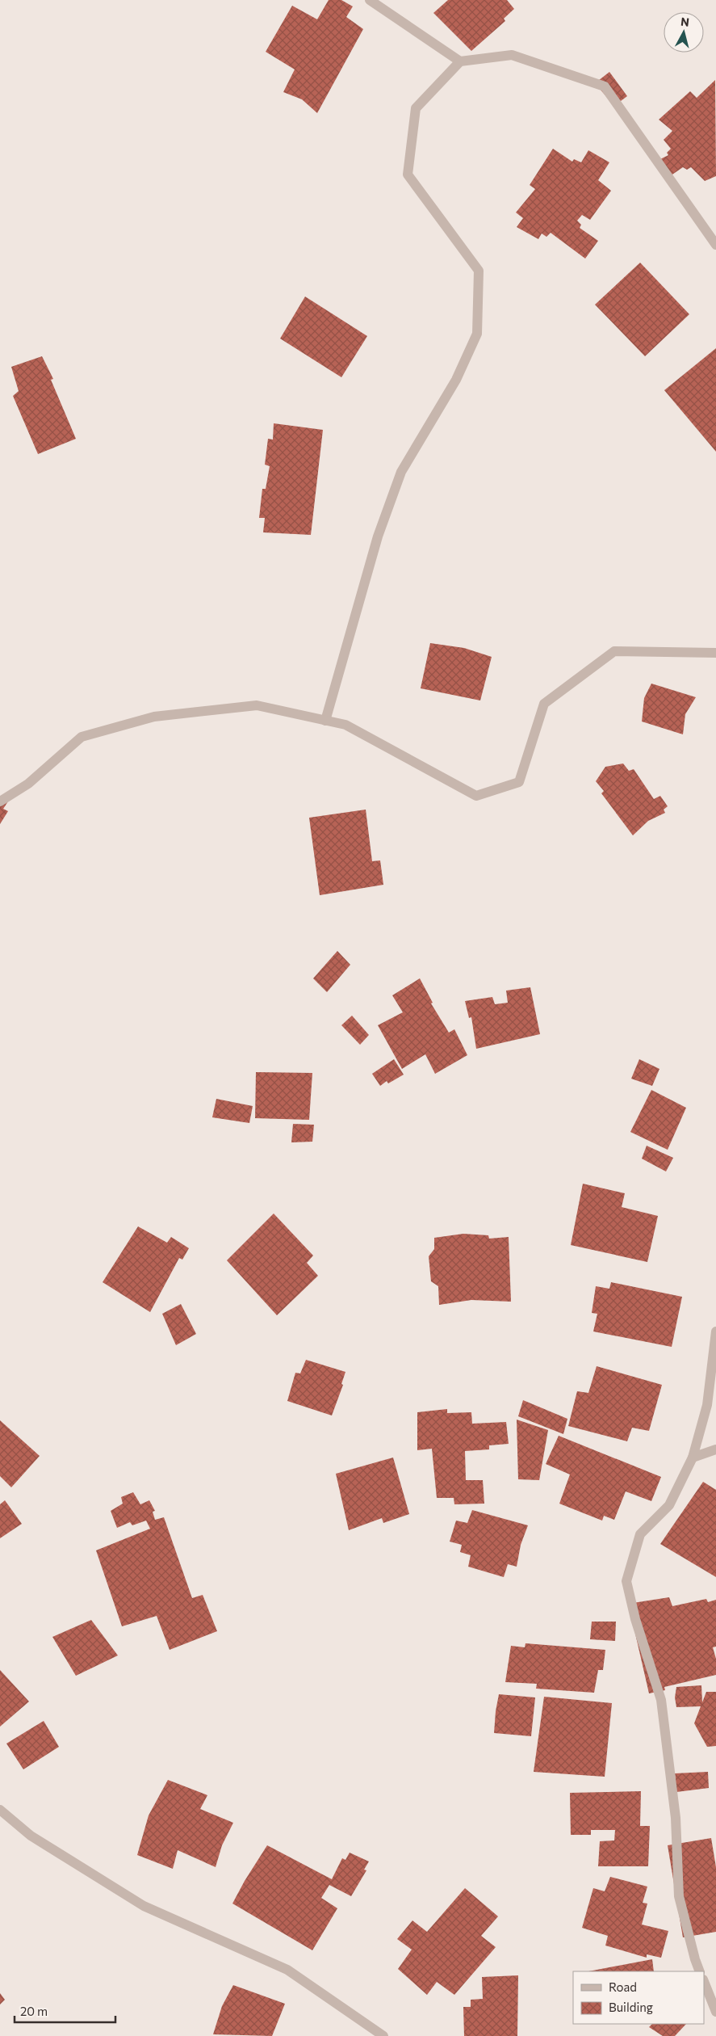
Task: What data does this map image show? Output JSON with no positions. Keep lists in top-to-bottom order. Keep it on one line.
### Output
{"legend":["Road","Building"],"scale_bar":"20 m","north":"top"}
